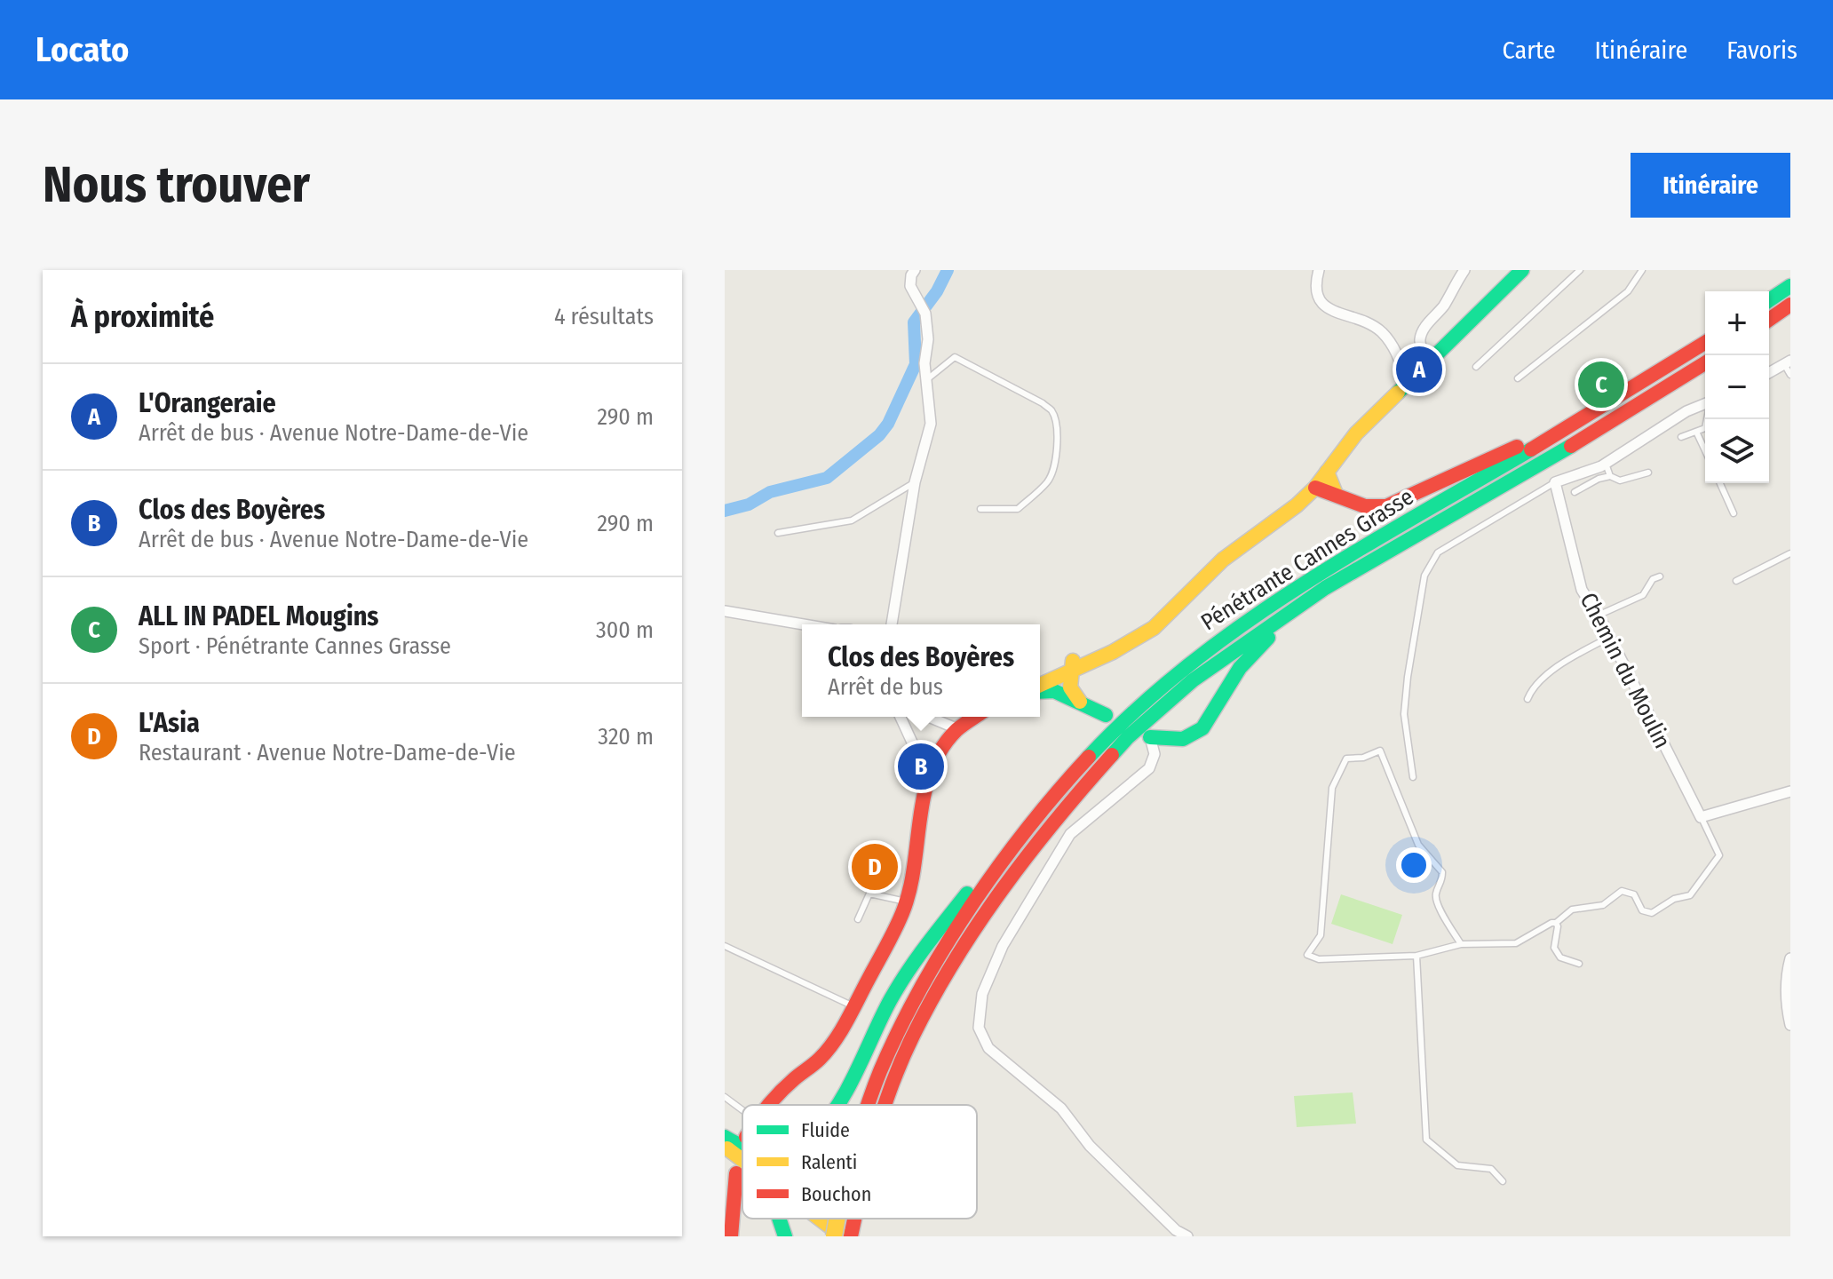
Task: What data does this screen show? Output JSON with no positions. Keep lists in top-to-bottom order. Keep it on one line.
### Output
{"streets":{"main road":["Pénétrante Cannes Grasse"],"street":["Chemin du Moulin"]},"legend":["Fluide","Ralenti","Bouchon"],"page":{"header":"Locato","nav":["Carte","Itinéraire","Favoris"],"buttons":"Itinéraire","title":"Nous trouver","heading":["À proximité","4 résultats"],"map_buttons":["+","−"],"pins":["A","C","B","D"],"list":[{"mark":"A","name":"L'Orangeraie","note":"Arrêt de bus · Avenue Notre-Dame-de-Vie","value":"290 m"},{"mark":"B","name":"Clos des Boyères","note":"Arrêt de bus · Avenue Notre-Dame-de-Vie","value":"290 m"},{"mark":"C","name":"ALL IN PADEL Mougins","note":"Sport · Pénétrante Cannes Grasse","value":"300 m"},{"mark":"D","name":"L'Asia","note":"Restaurant · Avenue Notre-Dame-de-Vie","value":"320 m"}],"popup":["Clos des Boyères","Arrêt de bus"]}}
